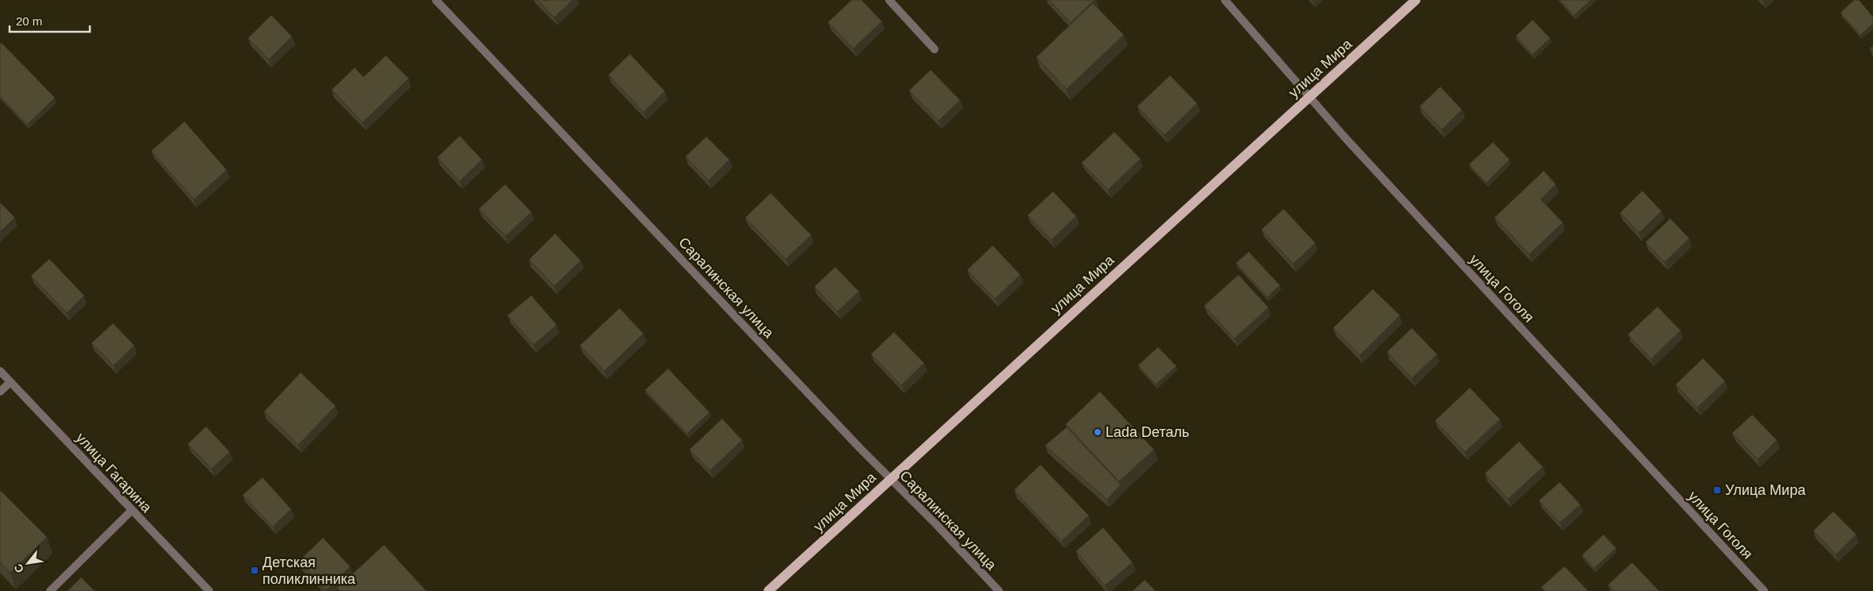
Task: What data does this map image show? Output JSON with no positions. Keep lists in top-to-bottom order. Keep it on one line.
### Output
{"streets":{"main road":["улица Мира"],"street":["Саралинская улица","улица Гоголя","улица Гагарина"]},"crossings":[["улица Мира","Саралинская улица"],["улица Мира","улица Гоголя"]],"places":{"other":["Lada Dеталь"],"transit":["Улица Мира","Детская поликлинника"]},"scale_bar":"20 m","north":"bottom left"}
